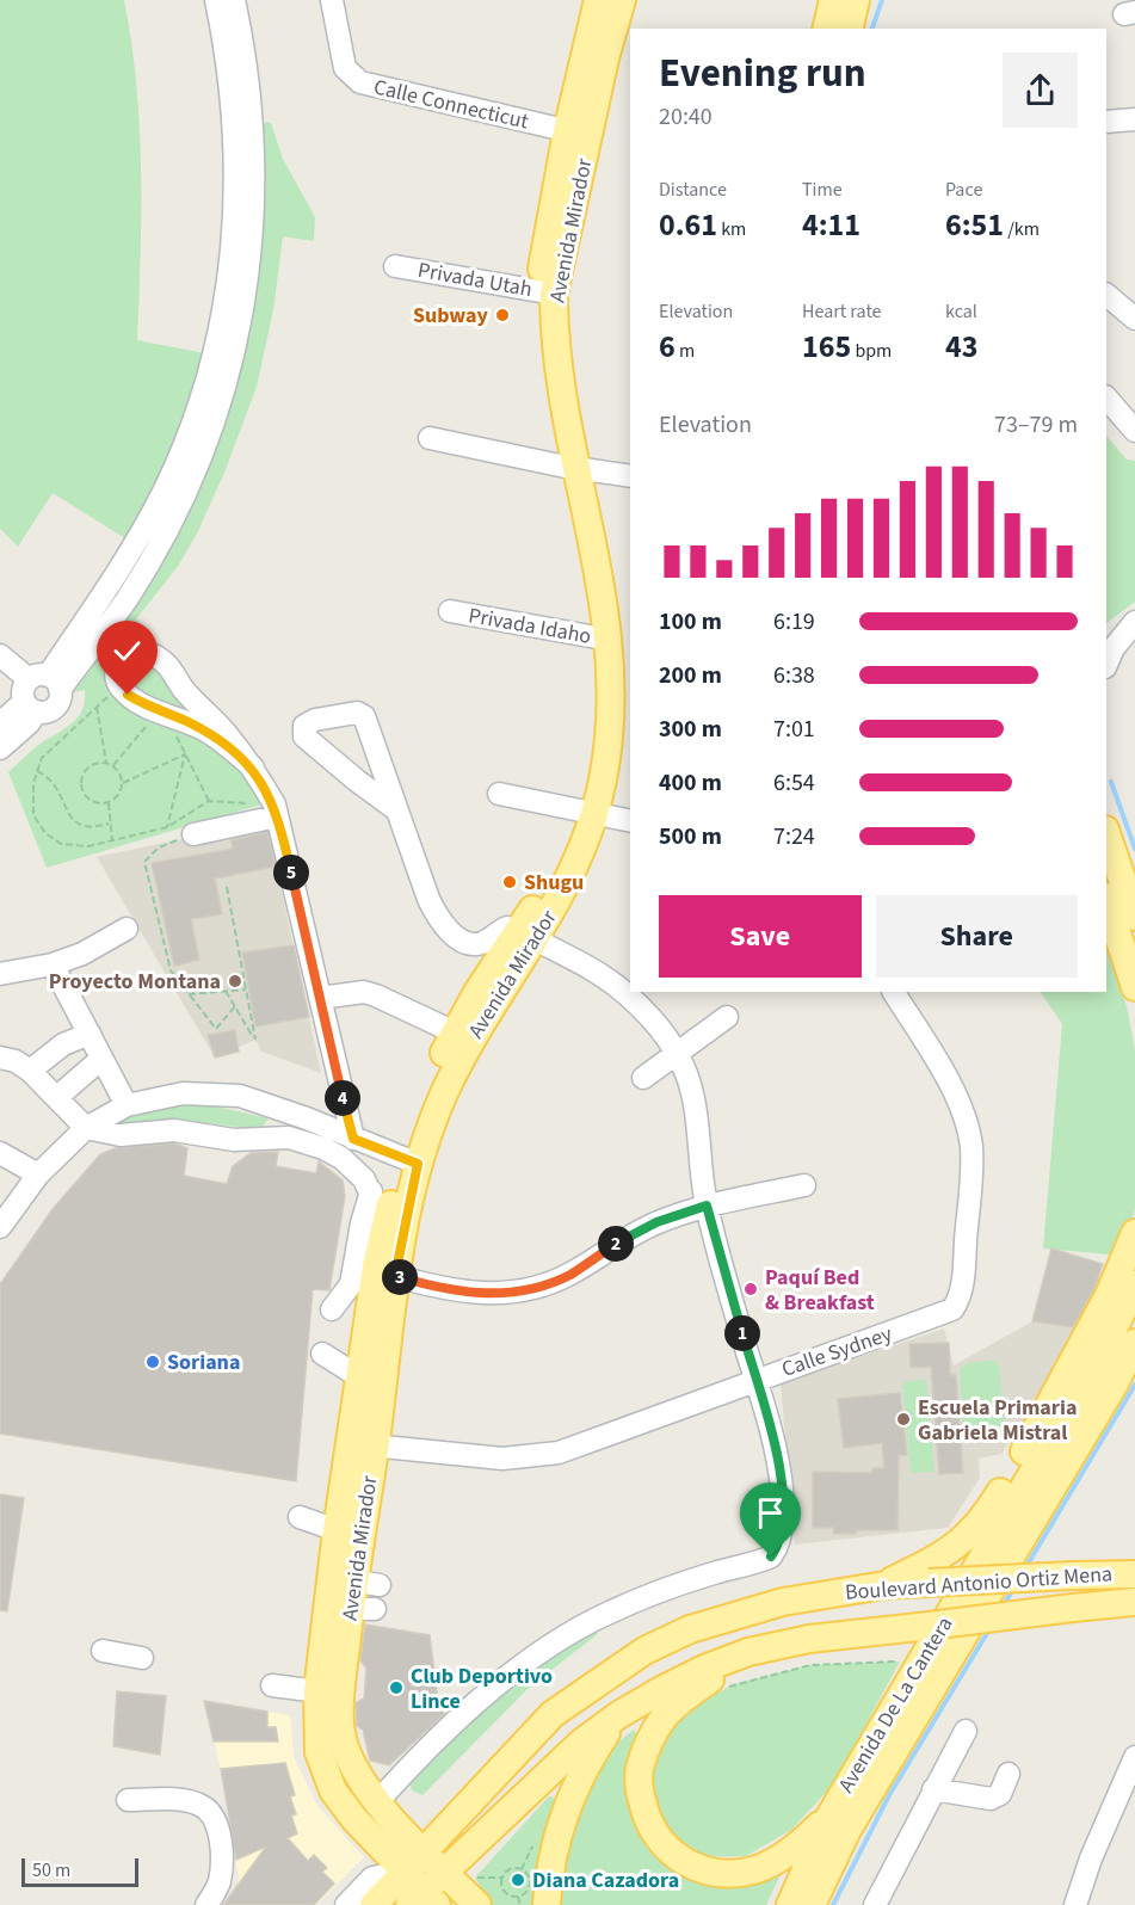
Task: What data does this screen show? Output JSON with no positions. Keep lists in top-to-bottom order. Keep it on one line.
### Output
{"streets":{"main road":["Avenida Mirador","Boulevard Antonio Ortiz Mena","Avenida De La Cantera"],"street":["Calle Connecticut","Privada Utah","Privada Idaho","Calle Sydney"]},"crossings":[["Calle Connecticut","Avenida Mirador"],["Avenida Mirador","Privada Utah"],["Avenida Mirador","Privada Idaho"],["Avenida Mirador","Calle Sydney"],["Avenida Mirador","Boulevard Antonio Ortiz Mena"]],"places":["Subway","Shugu","Proyecto Montana","Paquí Bed & Breakfast","Soriana","Escuela Primaria Gabriela Mistral","Club Deportivo Lince","Diana Cazadora"],"scale_bar":"50 m","page":{"heading":["Evening run","20:40"],"stats":[["Distance","0.61 km"],["Time","4:11"],["Pace","6:51 /km"],["Elevation","6 m"],["Heart rate","165 bpm"],["kcal","43"]],"chart":["Elevation","73–79 m"],"list":[{"name":"100 m","note":"6:19"},{"name":"200 m","note":"6:38"},{"name":"300 m","note":"7:01"},{"name":"400 m","note":"6:54"},{"name":"500 m","note":"7:24"}],"pins":["5","4","2","3","1"],"buttons":["Save","Share"],"scale":"50 m"}}
